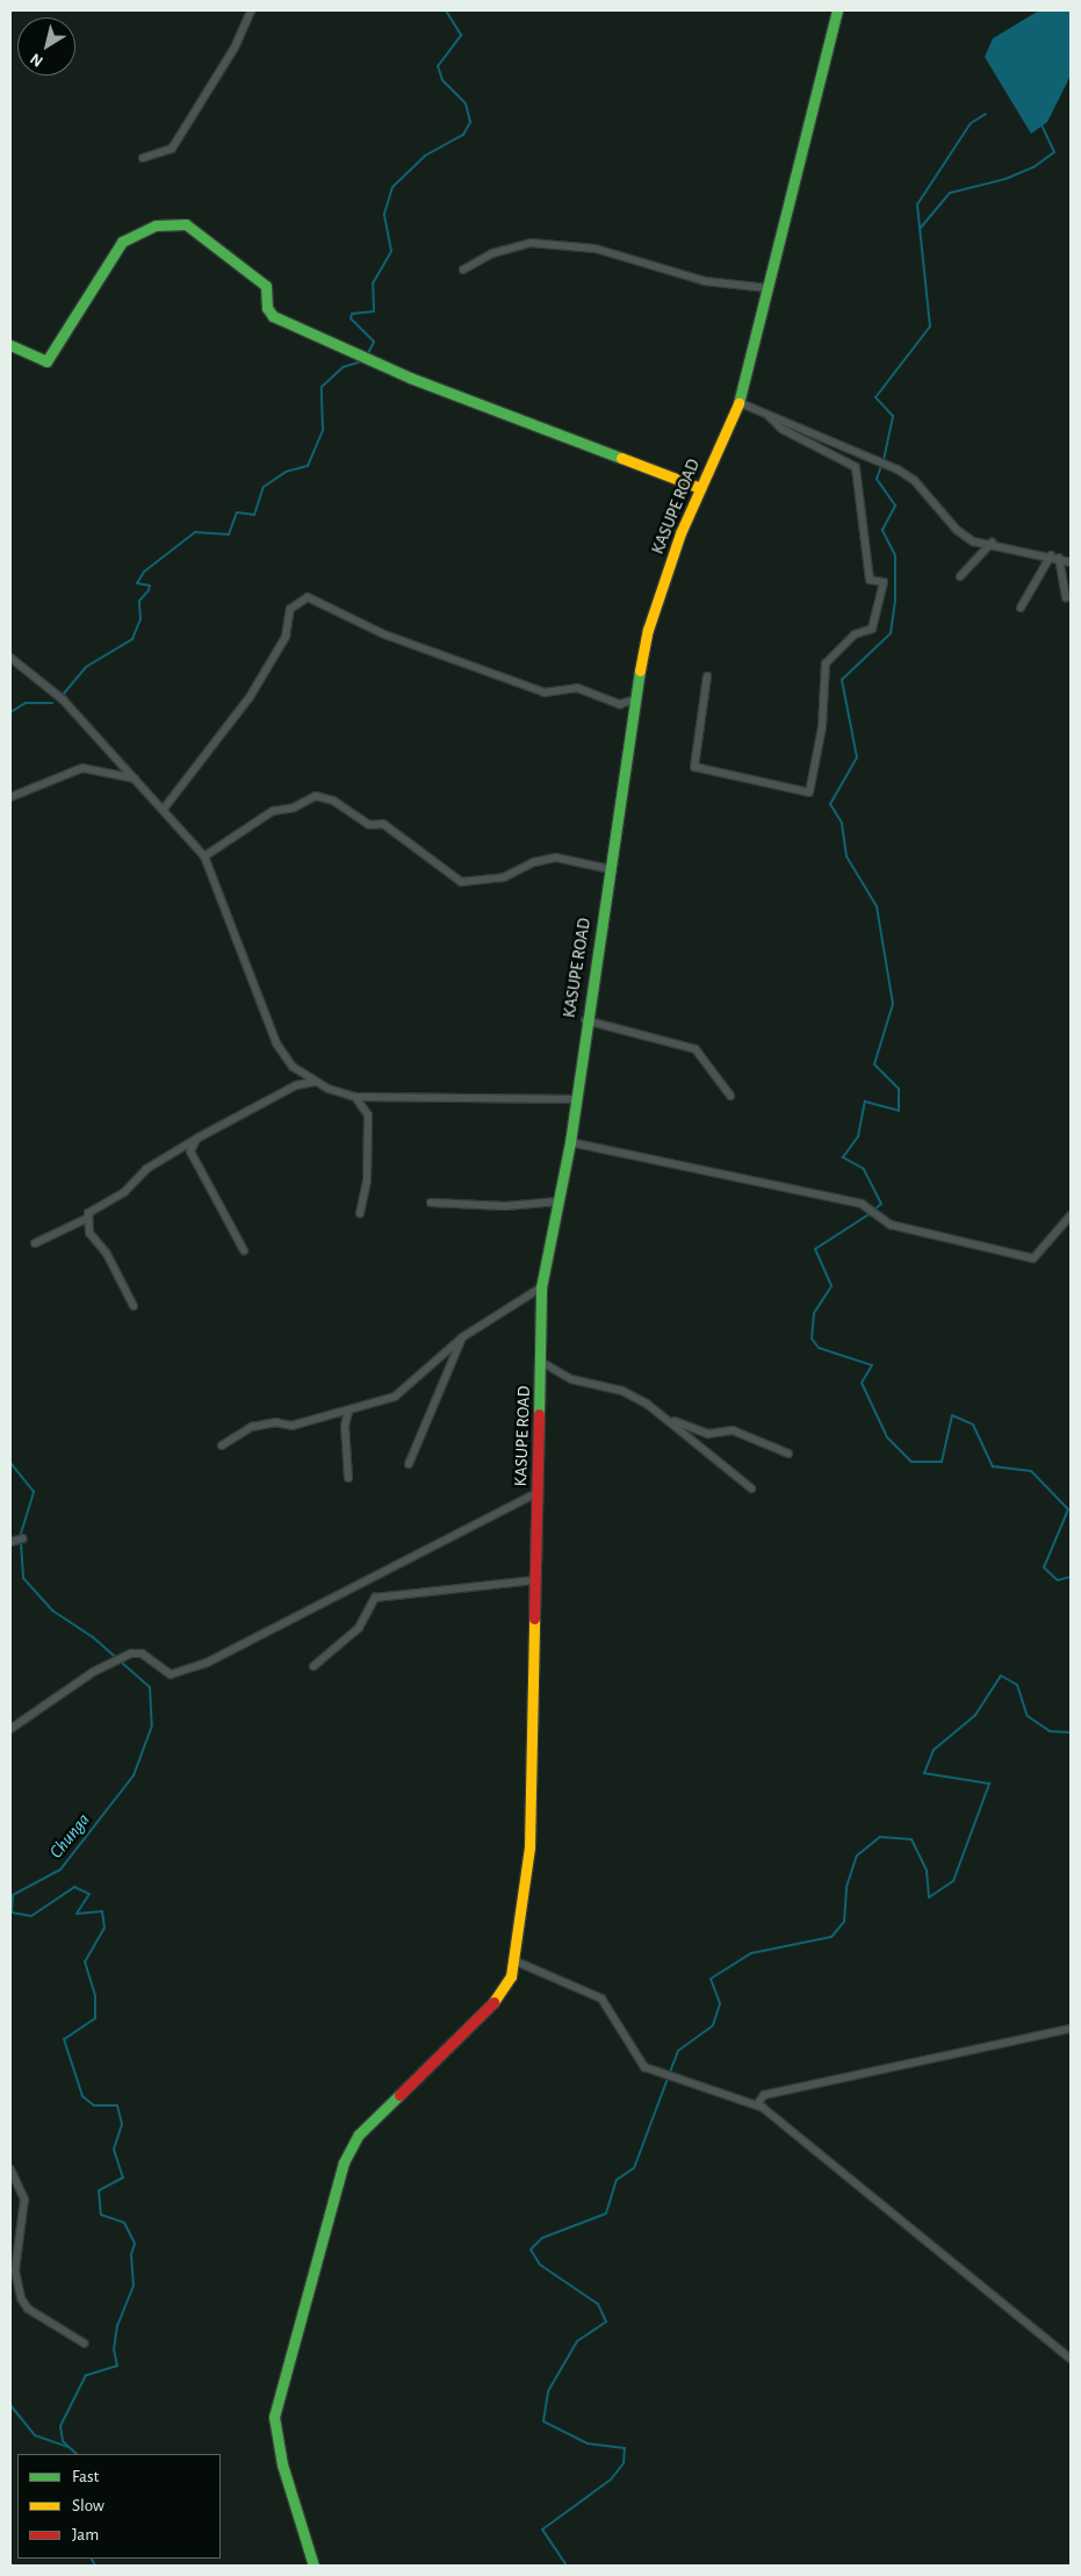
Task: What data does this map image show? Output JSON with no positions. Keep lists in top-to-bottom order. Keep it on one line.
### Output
{"streets":{"street":["KASUPE ROAD"]},"water":["Chunga"],"legend":["Fast","Slow","Jam"],"north":"bottom left"}
